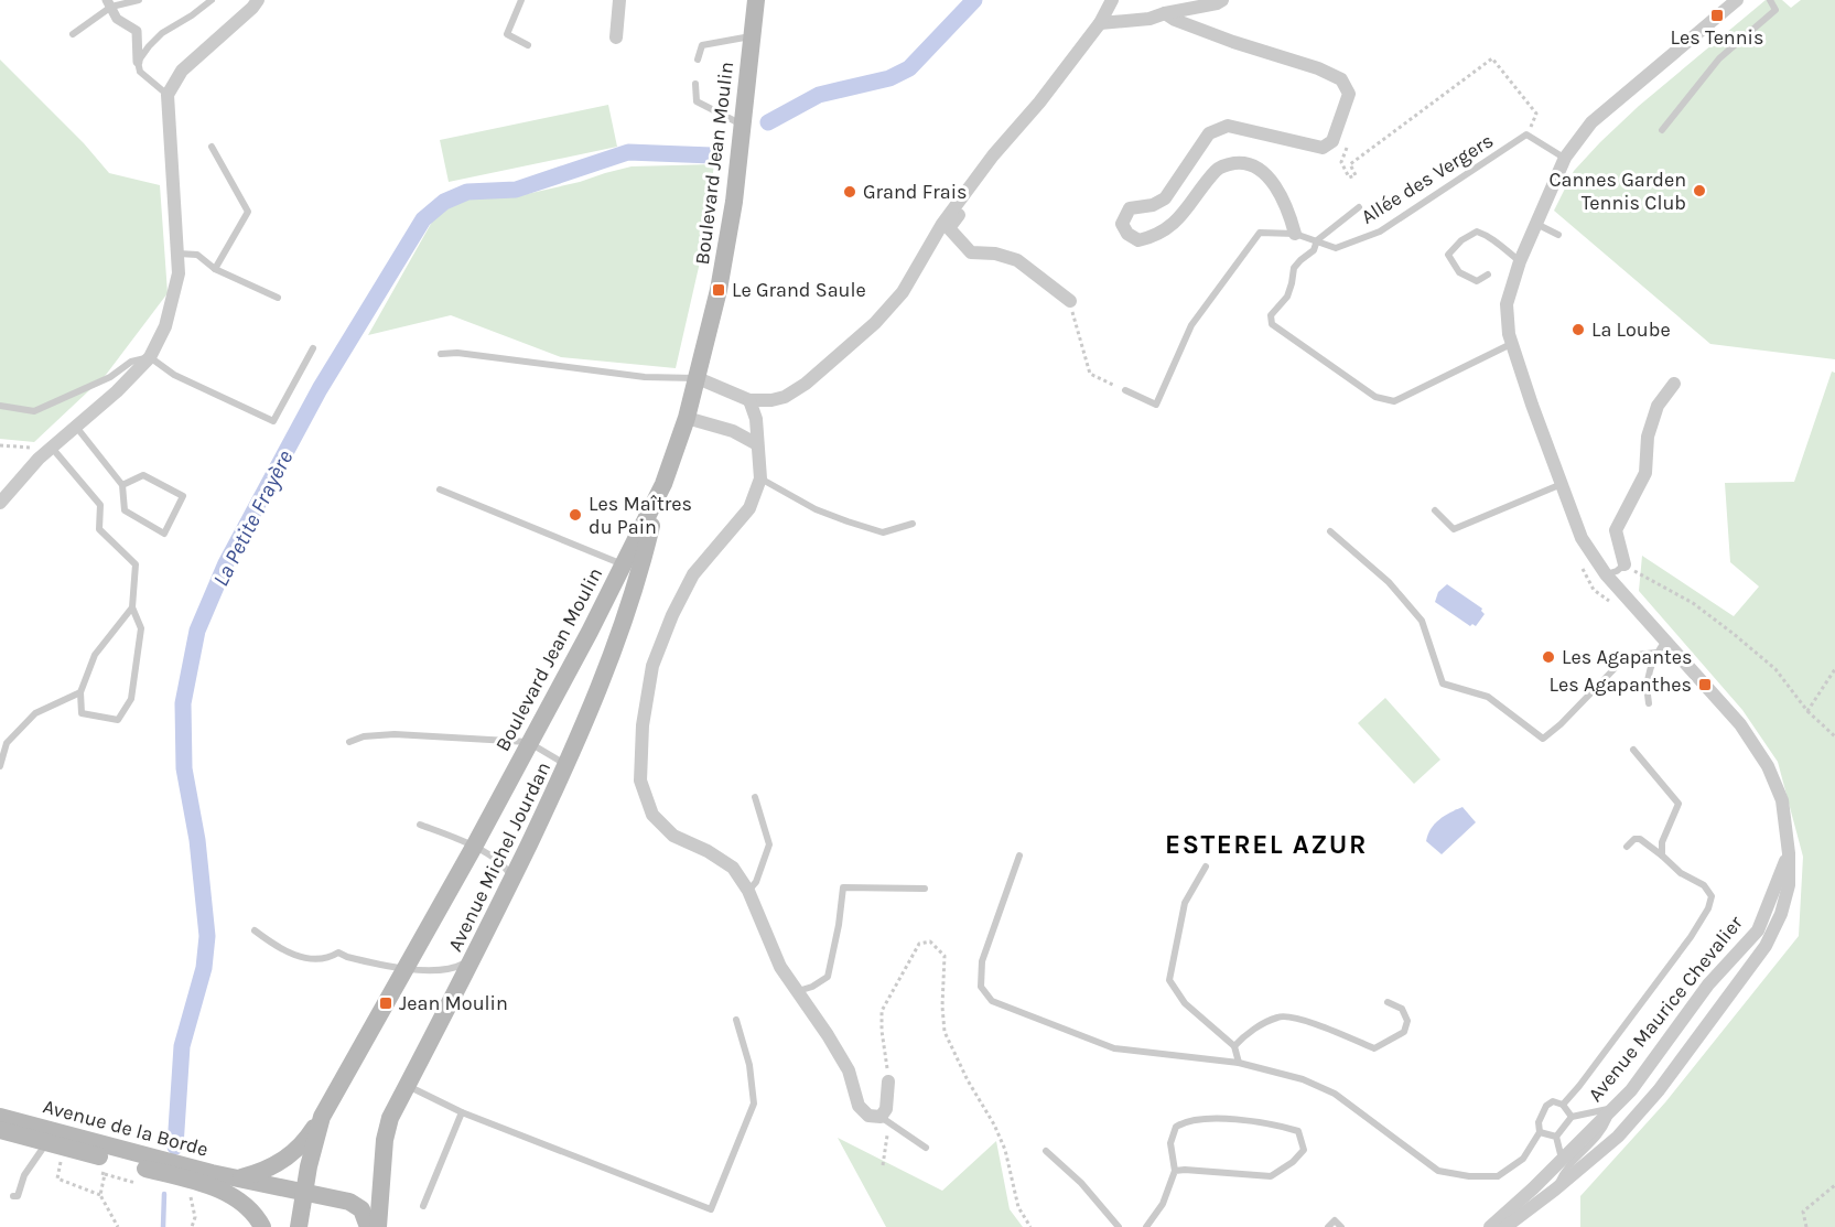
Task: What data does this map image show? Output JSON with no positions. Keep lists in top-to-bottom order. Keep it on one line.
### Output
{"streets":{"main road":["Boulevard Jean Moulin","Avenue Michel Jourdan","Avenue de la Borde"],"street":["Avenue Maurice Chevalier"],"lane":["Allée des Vergers"]},"crossings":[["Boulevard Jean Moulin","Avenue Michel Jourdan"],["Boulevard Jean Moulin","Avenue de la Borde"],["Allée des Vergers","Avenue Maurice Chevalier"]],"districts":["ESTEREL AZUR"],"water":["La Petite Frayère"],"places":{"transit":["Les Tennis","Le Grand Saule","Les Agapanthes","Jean Moulin"],"other":["Cannes Garden Tennis Club","Grand Frais","La Loube","Les Maîtres du Pain","Les Agapantes"]}}
